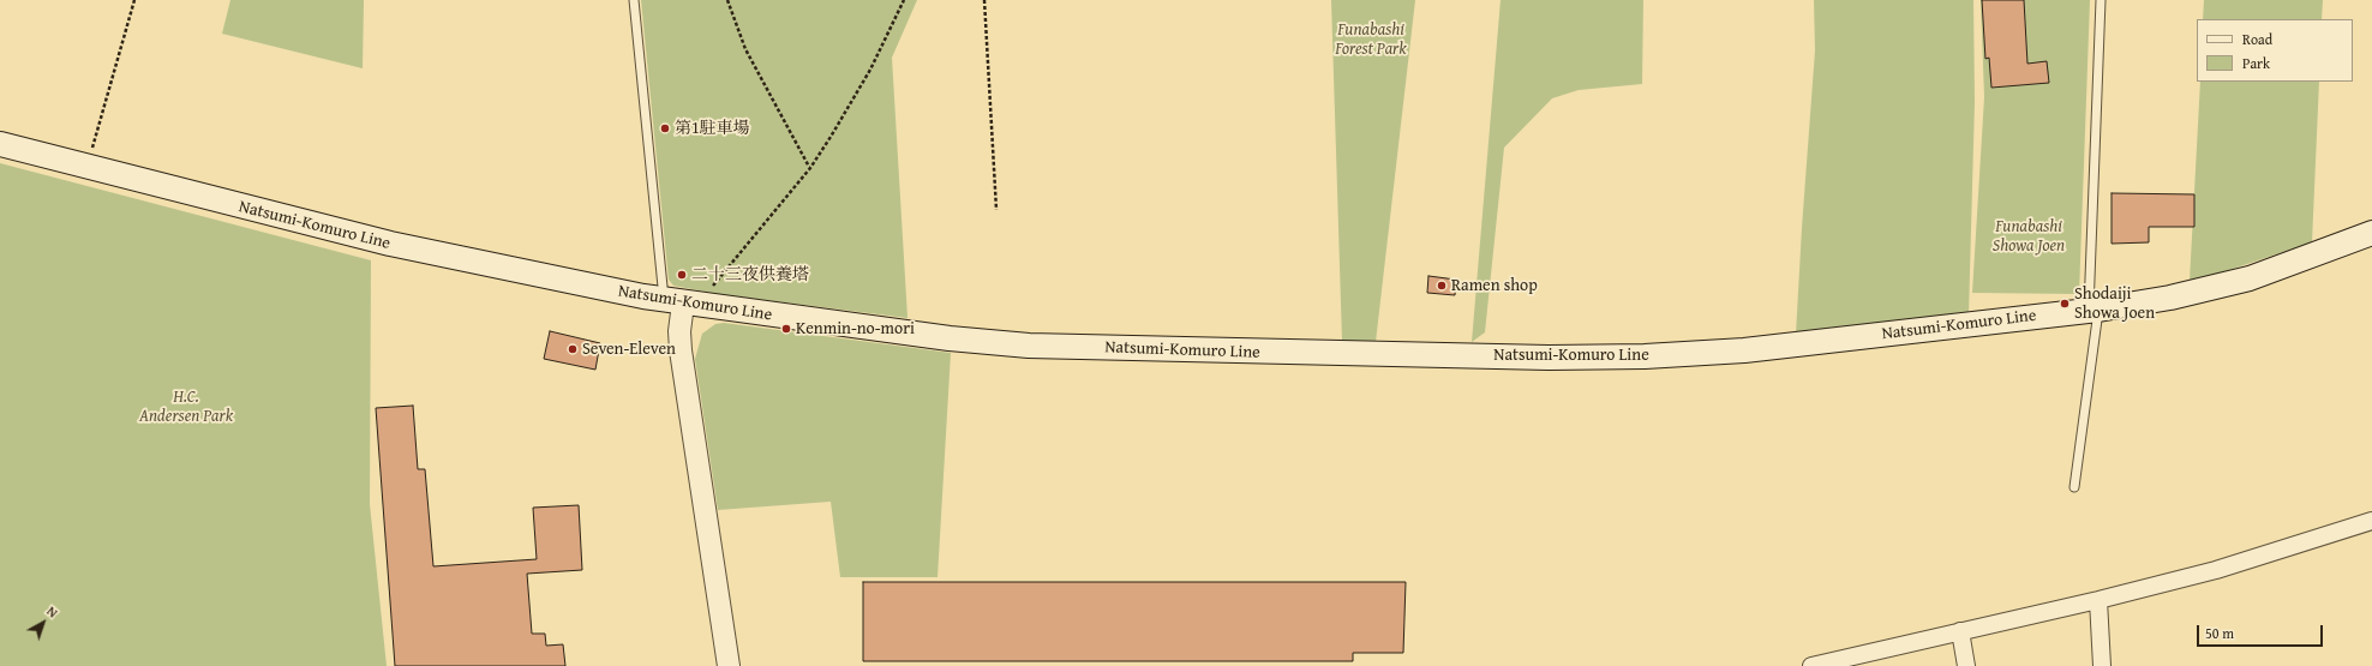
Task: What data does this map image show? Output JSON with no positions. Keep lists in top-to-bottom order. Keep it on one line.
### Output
{"streets":{"main road":["Natsumi-Komuro Line"]},"parks":["Funabashi Forest Park","Funabashi Showa Joen","H.C. Andersen Park"],"places":["第1駐車場","二十三夜供養塔","Ramen shop","Shodaiji Showa Joen","Kenmin-no-mori","Seven-Eleven"],"legend":["Road","Park"],"scale_bar":"50 m","north":"top right"}
